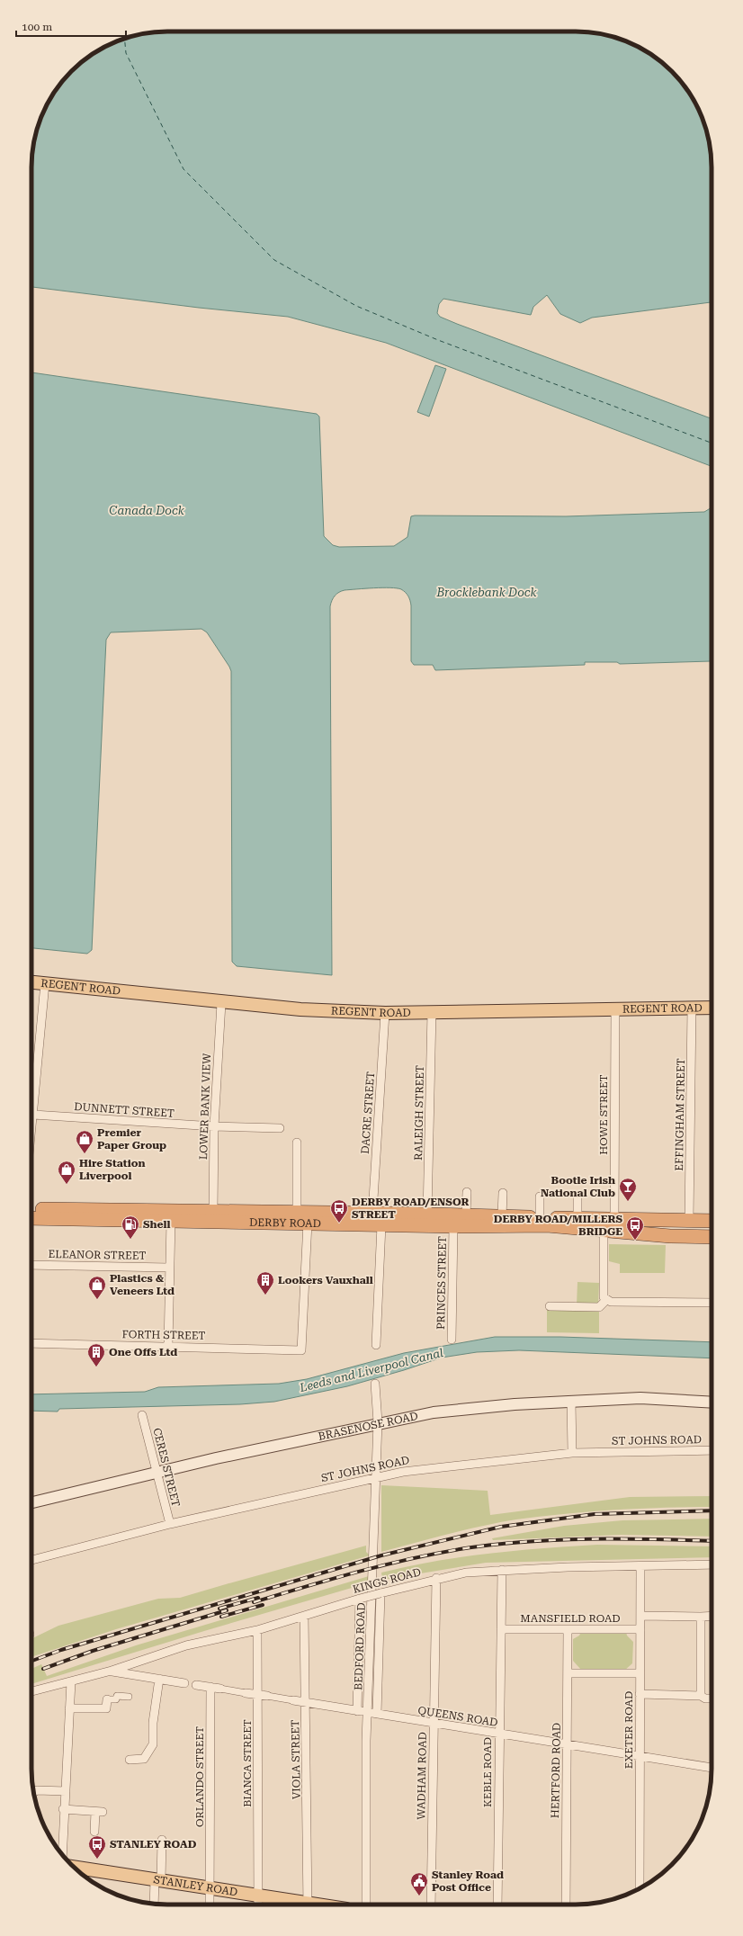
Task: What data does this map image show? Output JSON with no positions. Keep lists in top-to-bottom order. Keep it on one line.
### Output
{"streets":{"highway":["DERBY ROAD"],"main road":["REGENT ROAD","BRASENOSE ROAD","STANLEY ROAD"],"street":["LOWER BANK VIEW","DUNNETT STREET","DACRE STREET","RALEIGH STREET","HOWE STREET","EFFINGHAM STREET","ELEANOR STREET","PRINCES STREET","FORTH STREET","ST JOHNS ROAD","CERES STREET","KINGS ROAD","MANSFIELD ROAD","BEDFORD ROAD","QUEENS ROAD","EXETER ROAD","VIOLA STREET","BIANCA STREET","HERTFORD ROAD","KEBLE ROAD","WADHAM ROAD","ORLANDO STREET"]},"crossings":[["REGENT ROAD","LOWER BANK VIEW"],["REGENT ROAD","DACRE STREET"],["REGENT ROAD","RALEIGH STREET"],["REGENT ROAD","HOWE STREET"],["REGENT ROAD","EFFINGHAM STREET"],["LOWER BANK VIEW","DUNNETT STREET"],["LOWER BANK VIEW","DERBY ROAD"],["DACRE STREET","DERBY ROAD"],["RALEIGH STREET","DERBY ROAD"],["HOWE STREET","DERBY ROAD"],["EFFINGHAM STREET","DERBY ROAD"],["DERBY ROAD","PRINCES STREET"],["DERBY ROAD","FORTH STREET"],["BRASENOSE ROAD","CERES STREET"],["BRASENOSE ROAD","BEDFORD ROAD"],["ST JOHNS ROAD","CERES STREET"],["ST JOHNS ROAD","BEDFORD ROAD"],["KINGS ROAD","BEDFORD ROAD"],["KINGS ROAD","EXETER ROAD"],["KINGS ROAD","VIOLA STREET"],["KINGS ROAD","BIANCA STREET"],["KINGS ROAD","KEBLE ROAD"],["KINGS ROAD","WADHAM ROAD"],["MANSFIELD ROAD","EXETER ROAD"],["MANSFIELD ROAD","HERTFORD ROAD"],["MANSFIELD ROAD","KEBLE ROAD"],["BEDFORD ROAD","QUEENS ROAD"],["QUEENS ROAD","EXETER ROAD"],["QUEENS ROAD","VIOLA STREET"],["QUEENS ROAD","BIANCA STREET"],["QUEENS ROAD","HERTFORD ROAD"],["QUEENS ROAD","KEBLE ROAD"],["QUEENS ROAD","WADHAM ROAD"],["QUEENS ROAD","ORLANDO STREET"],["BIANCA STREET","STANLEY ROAD"],["ORLANDO STREET","STANLEY ROAD"]],"water":["Canada Dock","Brocklebank Dock","Leeds and Liverpool Canal"],"places":{"shop":["Premier Paper Group","Hire Station Liverpool","Plastics & Veneers Ltd"],"bar":["Bootle Irish National Club"],"bus stop":["DERBY ROAD/ENSOR STREET","DERBY ROAD/MILLERS BRIDGE","STANLEY ROAD"],"fuel station":["Shell"],"building":["Lookers Vauxhall","One Offs Ltd"],"public building":["Stanley Road Post Office"]},"scale_bar":"100 m"}
